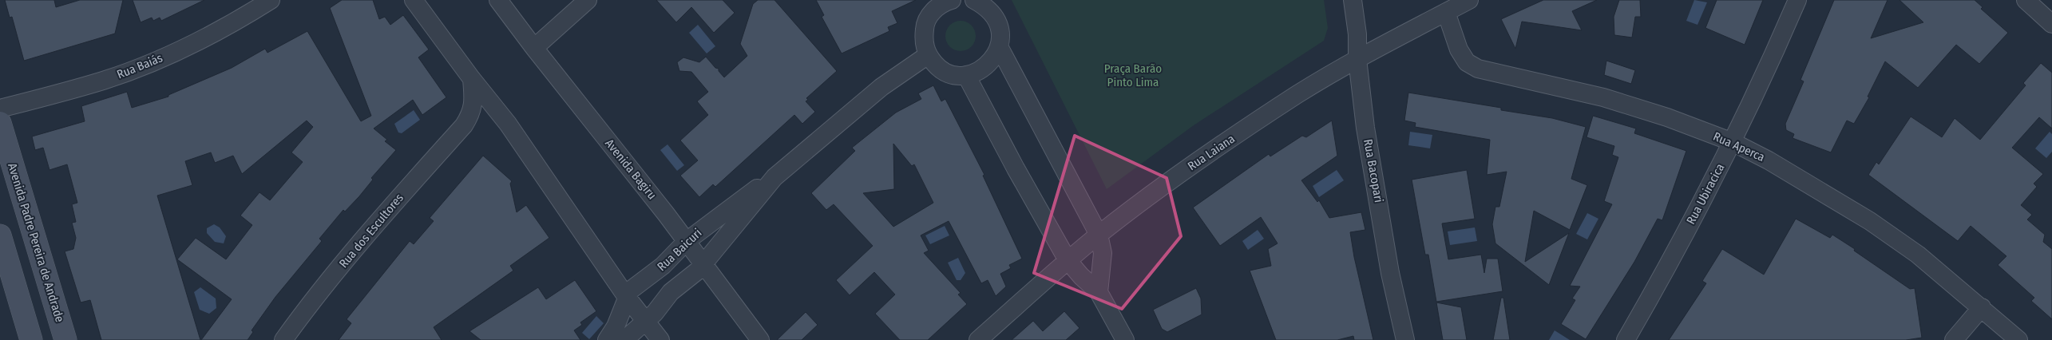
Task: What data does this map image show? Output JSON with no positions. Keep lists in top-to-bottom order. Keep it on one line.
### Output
{"streets":{"street":["Rua Baiás","Rua Aperca","Rua Laiana","Avenida Bagiru","Rua Bacopari","Rua Ubiracica","Rua dos Escultores","Avenida Padre Pereira de Andrade","Rua Baicuri"]},"crossings":[["Rua Aperca","Rua Laiana"],["Rua Aperca","Rua Ubiracica"],["Rua Laiana","Rua Bacopari"],["Avenida Bagiru","Rua Baicuri"]],"parks":["Praça Barão Pinto Lima"]}
